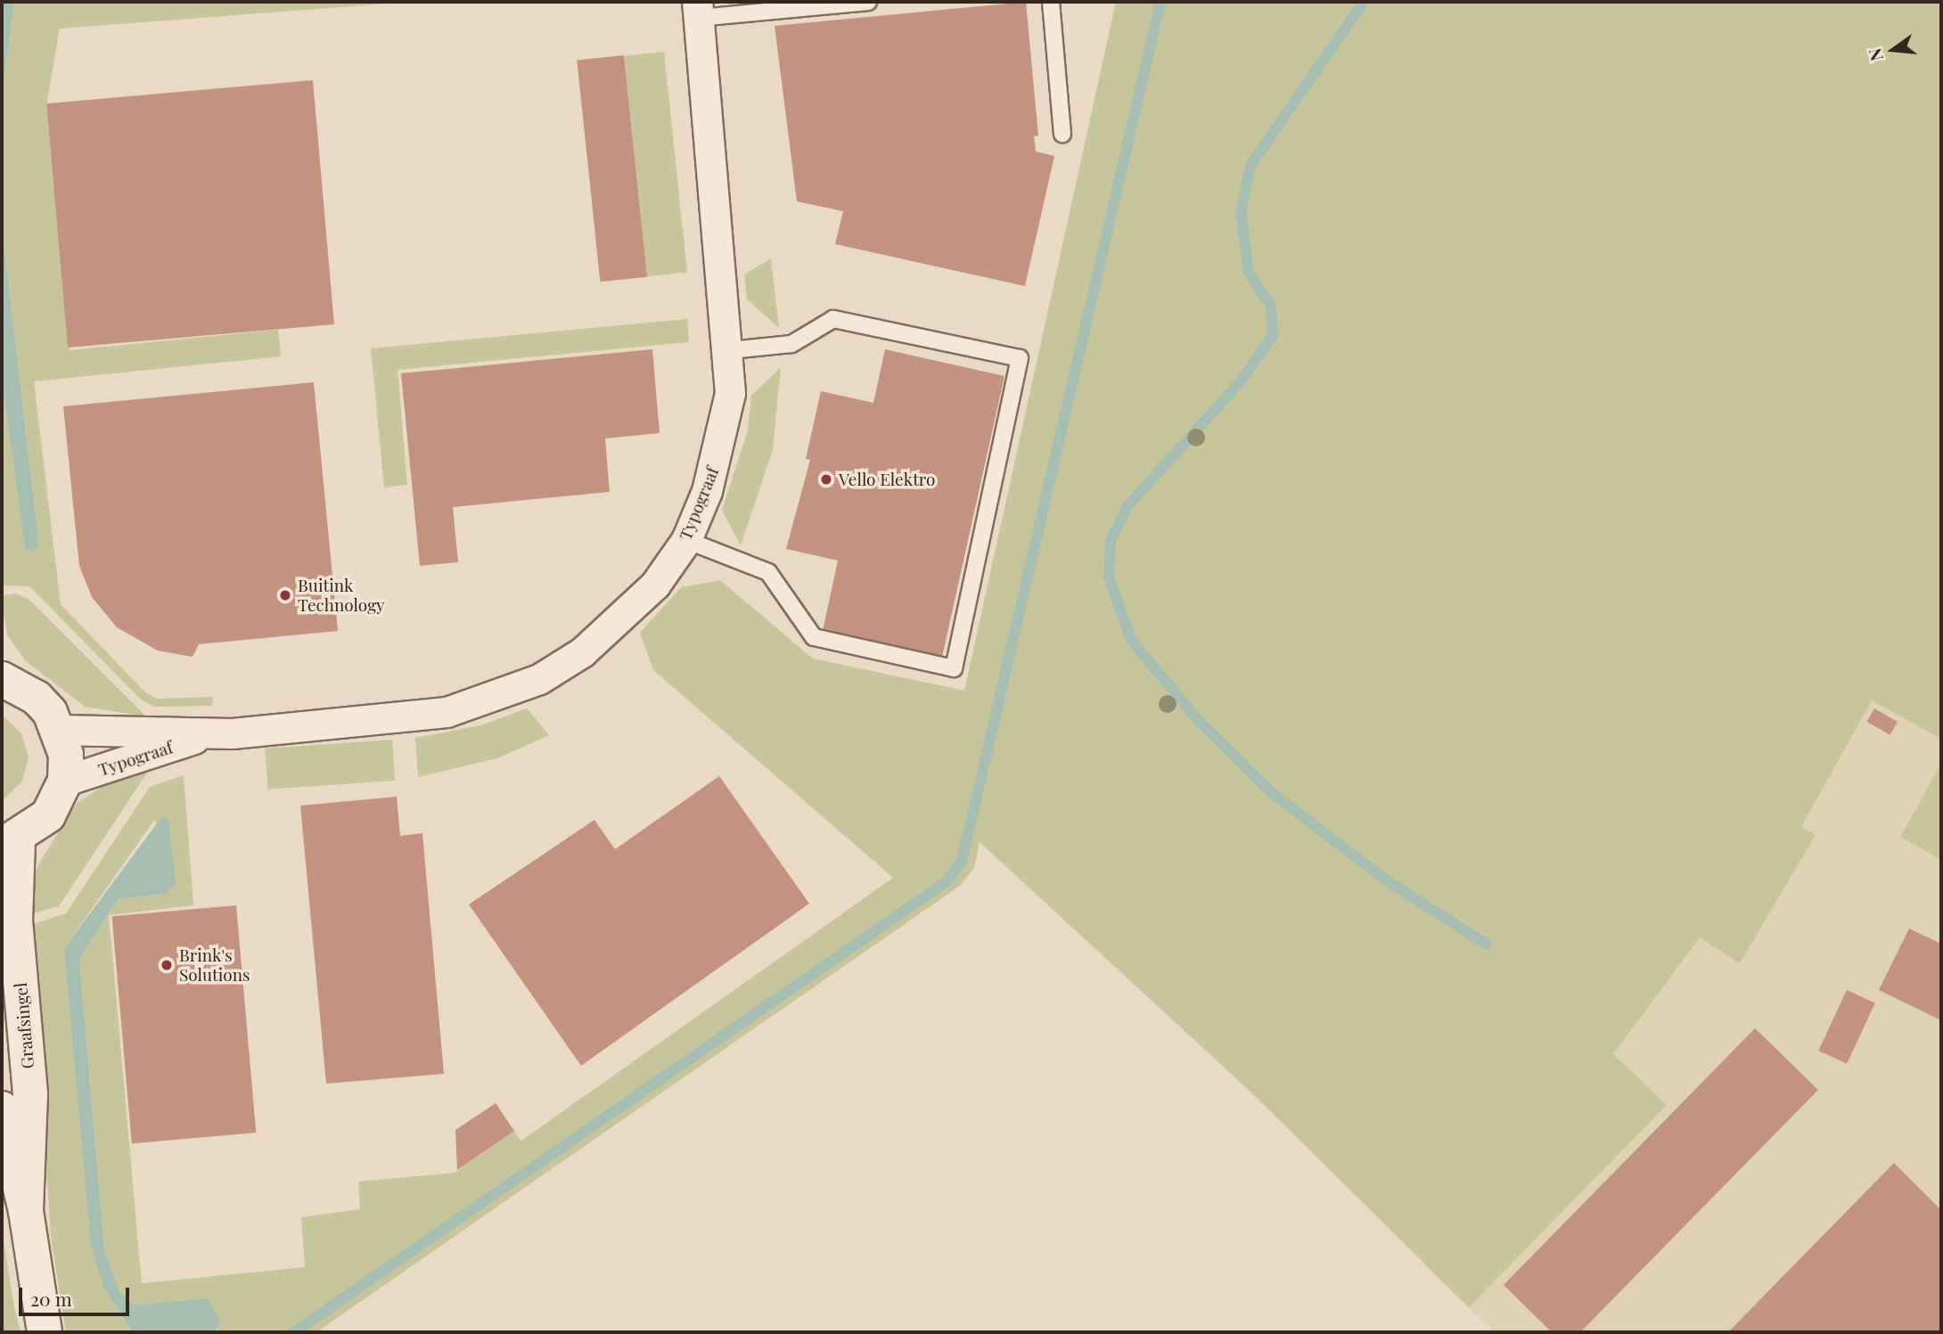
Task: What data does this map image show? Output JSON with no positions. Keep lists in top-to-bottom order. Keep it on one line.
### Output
{"streets":{"street":["Typograaf","Graafsingel"]},"places":["Vello Elektro","Buitink Technology","Brink's Solutions"],"scale_bar":"20 m","north":"left"}
